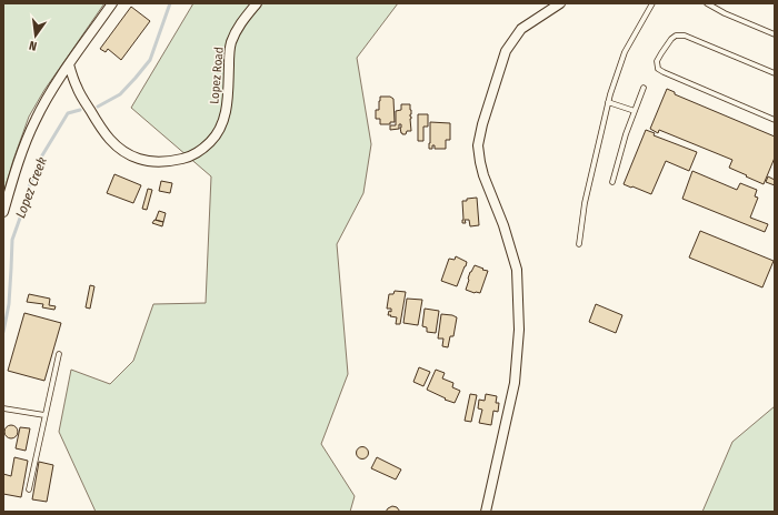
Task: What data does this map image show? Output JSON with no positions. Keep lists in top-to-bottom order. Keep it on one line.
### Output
{"streets":{"street":["Lopez Road"]},"water":["Lopez Creek"],"north":"bottom"}
